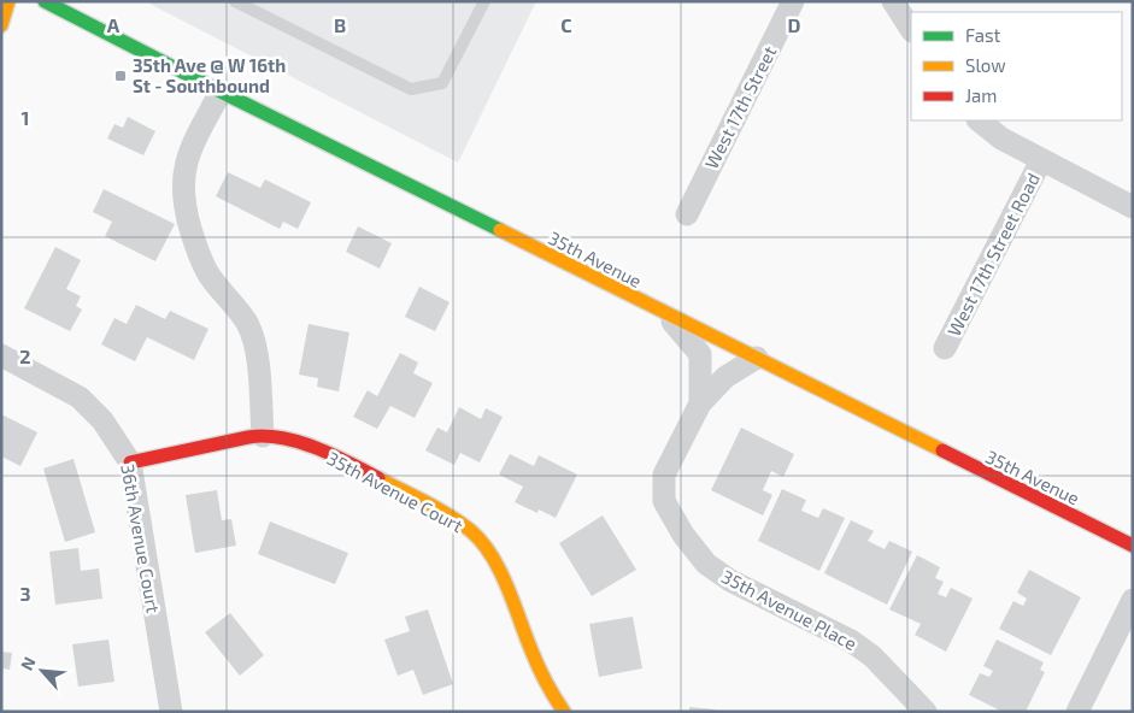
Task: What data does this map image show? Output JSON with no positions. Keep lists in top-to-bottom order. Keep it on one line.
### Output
{"streets":{"main road":["35th Avenue","35th Avenue Court"],"street":["West 17th Street","West 17th Street Road","36th Avenue Court","35th Avenue Place"]},"crossings":[["35th Avenue Court","36th Avenue Court"]],"places":{"transit":["35th Ave @ W 16th St - Southbound"]},"legend":["Fast","Slow","Jam"],"north":"top left","grid":{"columns":["A","B","C","D"],"rows":["1","2","3"]}}
